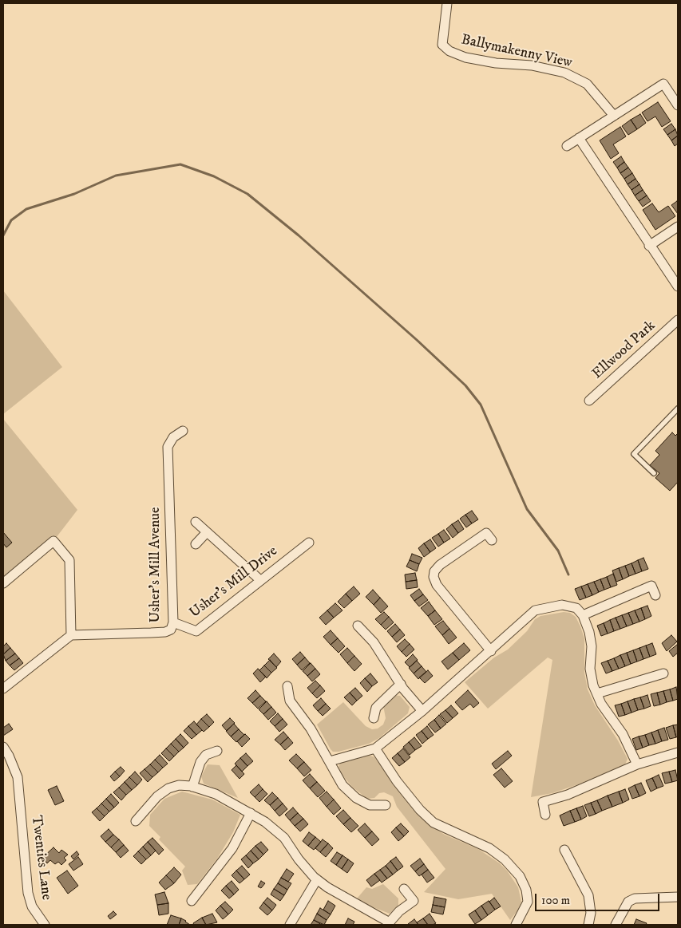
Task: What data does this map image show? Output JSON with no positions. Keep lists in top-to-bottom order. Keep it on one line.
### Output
{"streets":{"street":["Ballymakenny View","Ellwood Park","Usher's Mill Avenue","Usher's Mill Drive","Twenties Lane"]},"crossings":[["Usher's Mill Avenue","Usher's Mill Drive"]],"scale_bar":"100 m"}
